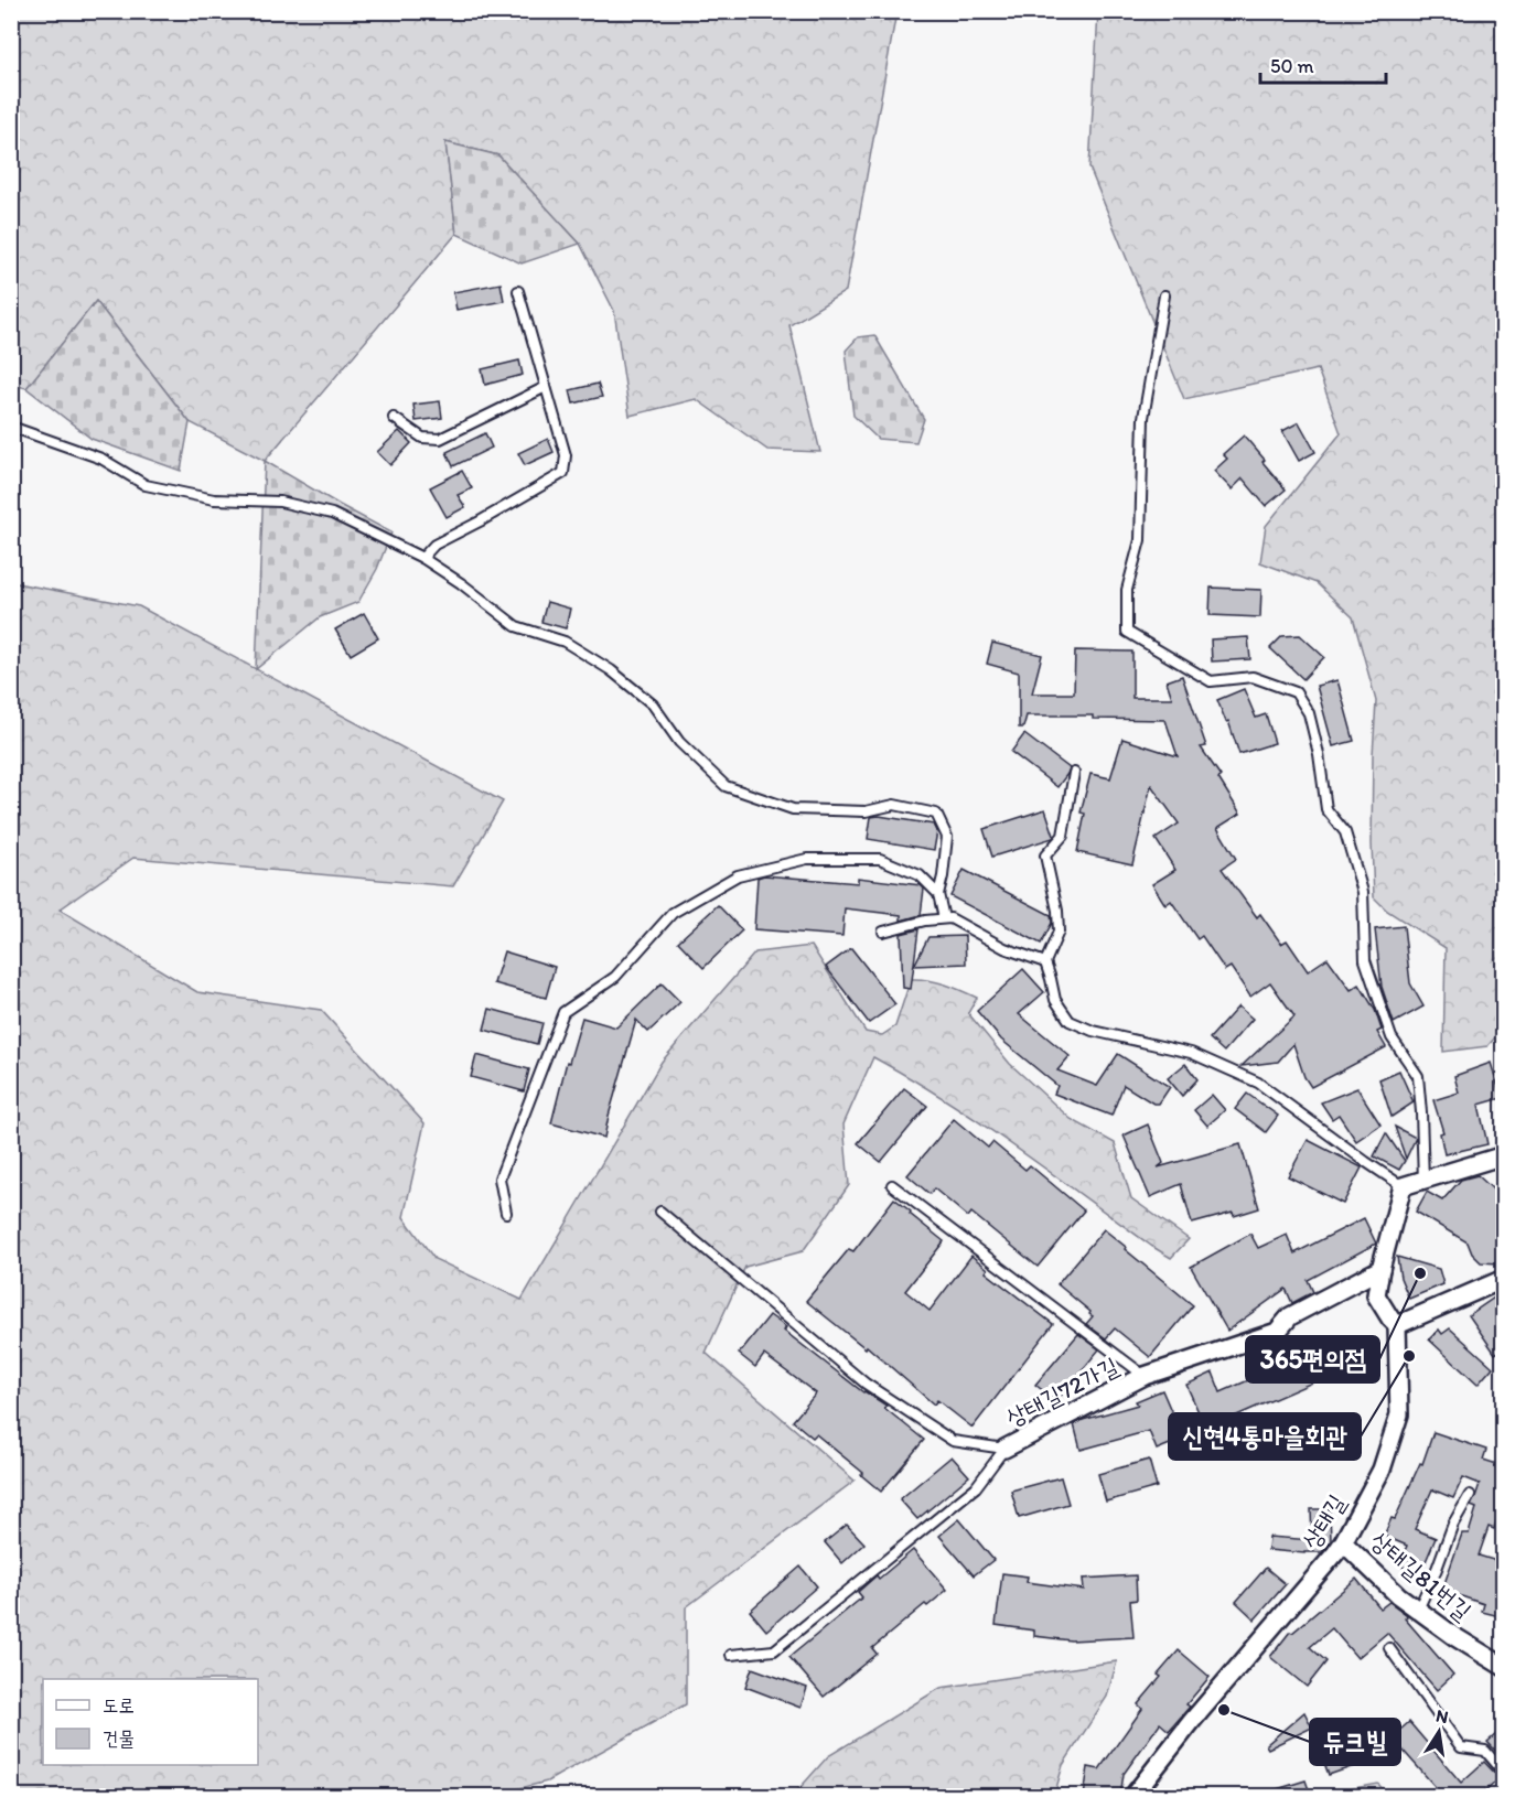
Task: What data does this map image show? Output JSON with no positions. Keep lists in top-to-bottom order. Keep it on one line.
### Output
{"streets":{"street":["상태길72가길","상태길","상태길81번길"]},"crossings":[["상태길","상태길81번길"]],"places":["365편의점","신현4통마을회관","듀크빌"],"legend":["도로","건물"],"scale_bar":"50 m","north":"top"}
